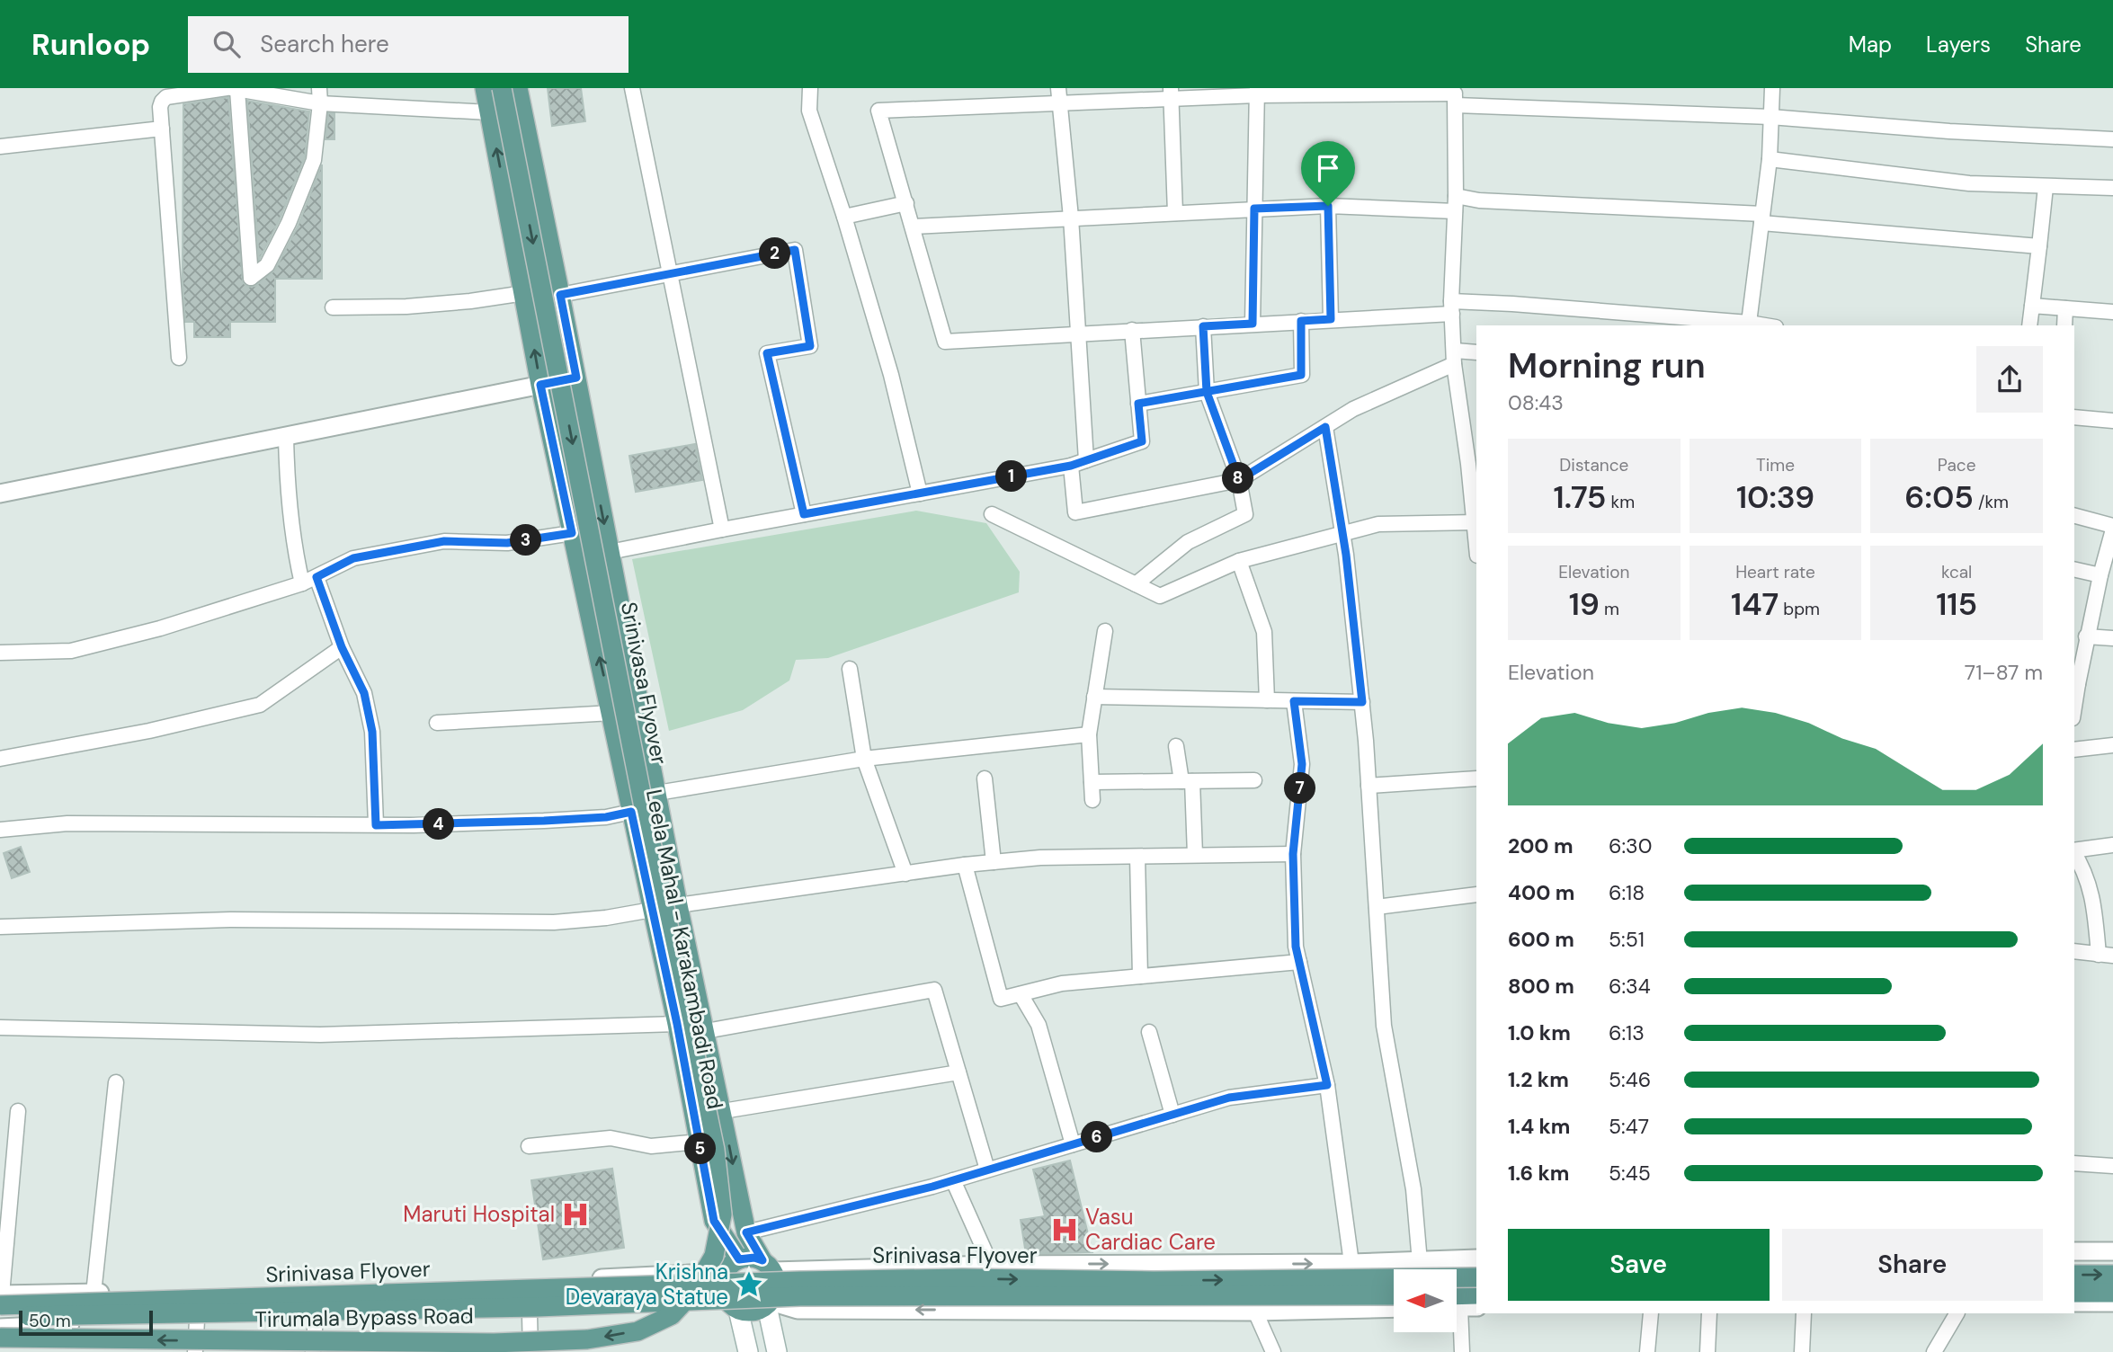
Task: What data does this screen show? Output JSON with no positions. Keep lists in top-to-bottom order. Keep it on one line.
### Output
{"streets":{"main road":["Srinivasa Flyover","Leela Mahal - Karakambadi Road"],"street":["Tirumala Bypass Road"]},"crossings":[["Srinivasa Flyover","Tirumala Bypass Road"],["Leela Mahal - Karakambadi Road","Tirumala Bypass Road"]],"places":{"hospital":["Maruti Hospital","Vasu Cardiac Care"],"place":["Krishna Devaraya Statue"]},"scale_bar":"50 m","north":"left","page":{"header":"Runloop","search":"Search here","nav":["Map","Layers","Share"],"pins":["2","1","8","3","7","4","6","5"],"heading":["Morning run","08:43"],"stats":[["Distance","1.75 km"],["Time","10:39"],["Pace","6:05 /km"],["Elevation","19 m"],["Heart rate","147 bpm"],["kcal","115"]],"chart":["Elevation","71–87 m"],"list":[{"name":"200 m","note":"6:30"},{"name":"400 m","note":"6:18"},{"name":"600 m","note":"5:51"},{"name":"800 m","note":"6:34"},{"name":"1.0 km","note":"6:13"},{"name":"1.2 km","note":"5:46"},{"name":"1.4 km","note":"5:47"},{"name":"1.6 km","note":"5:45"}],"buttons":["Save","Share"],"scale":"50 m"}}
